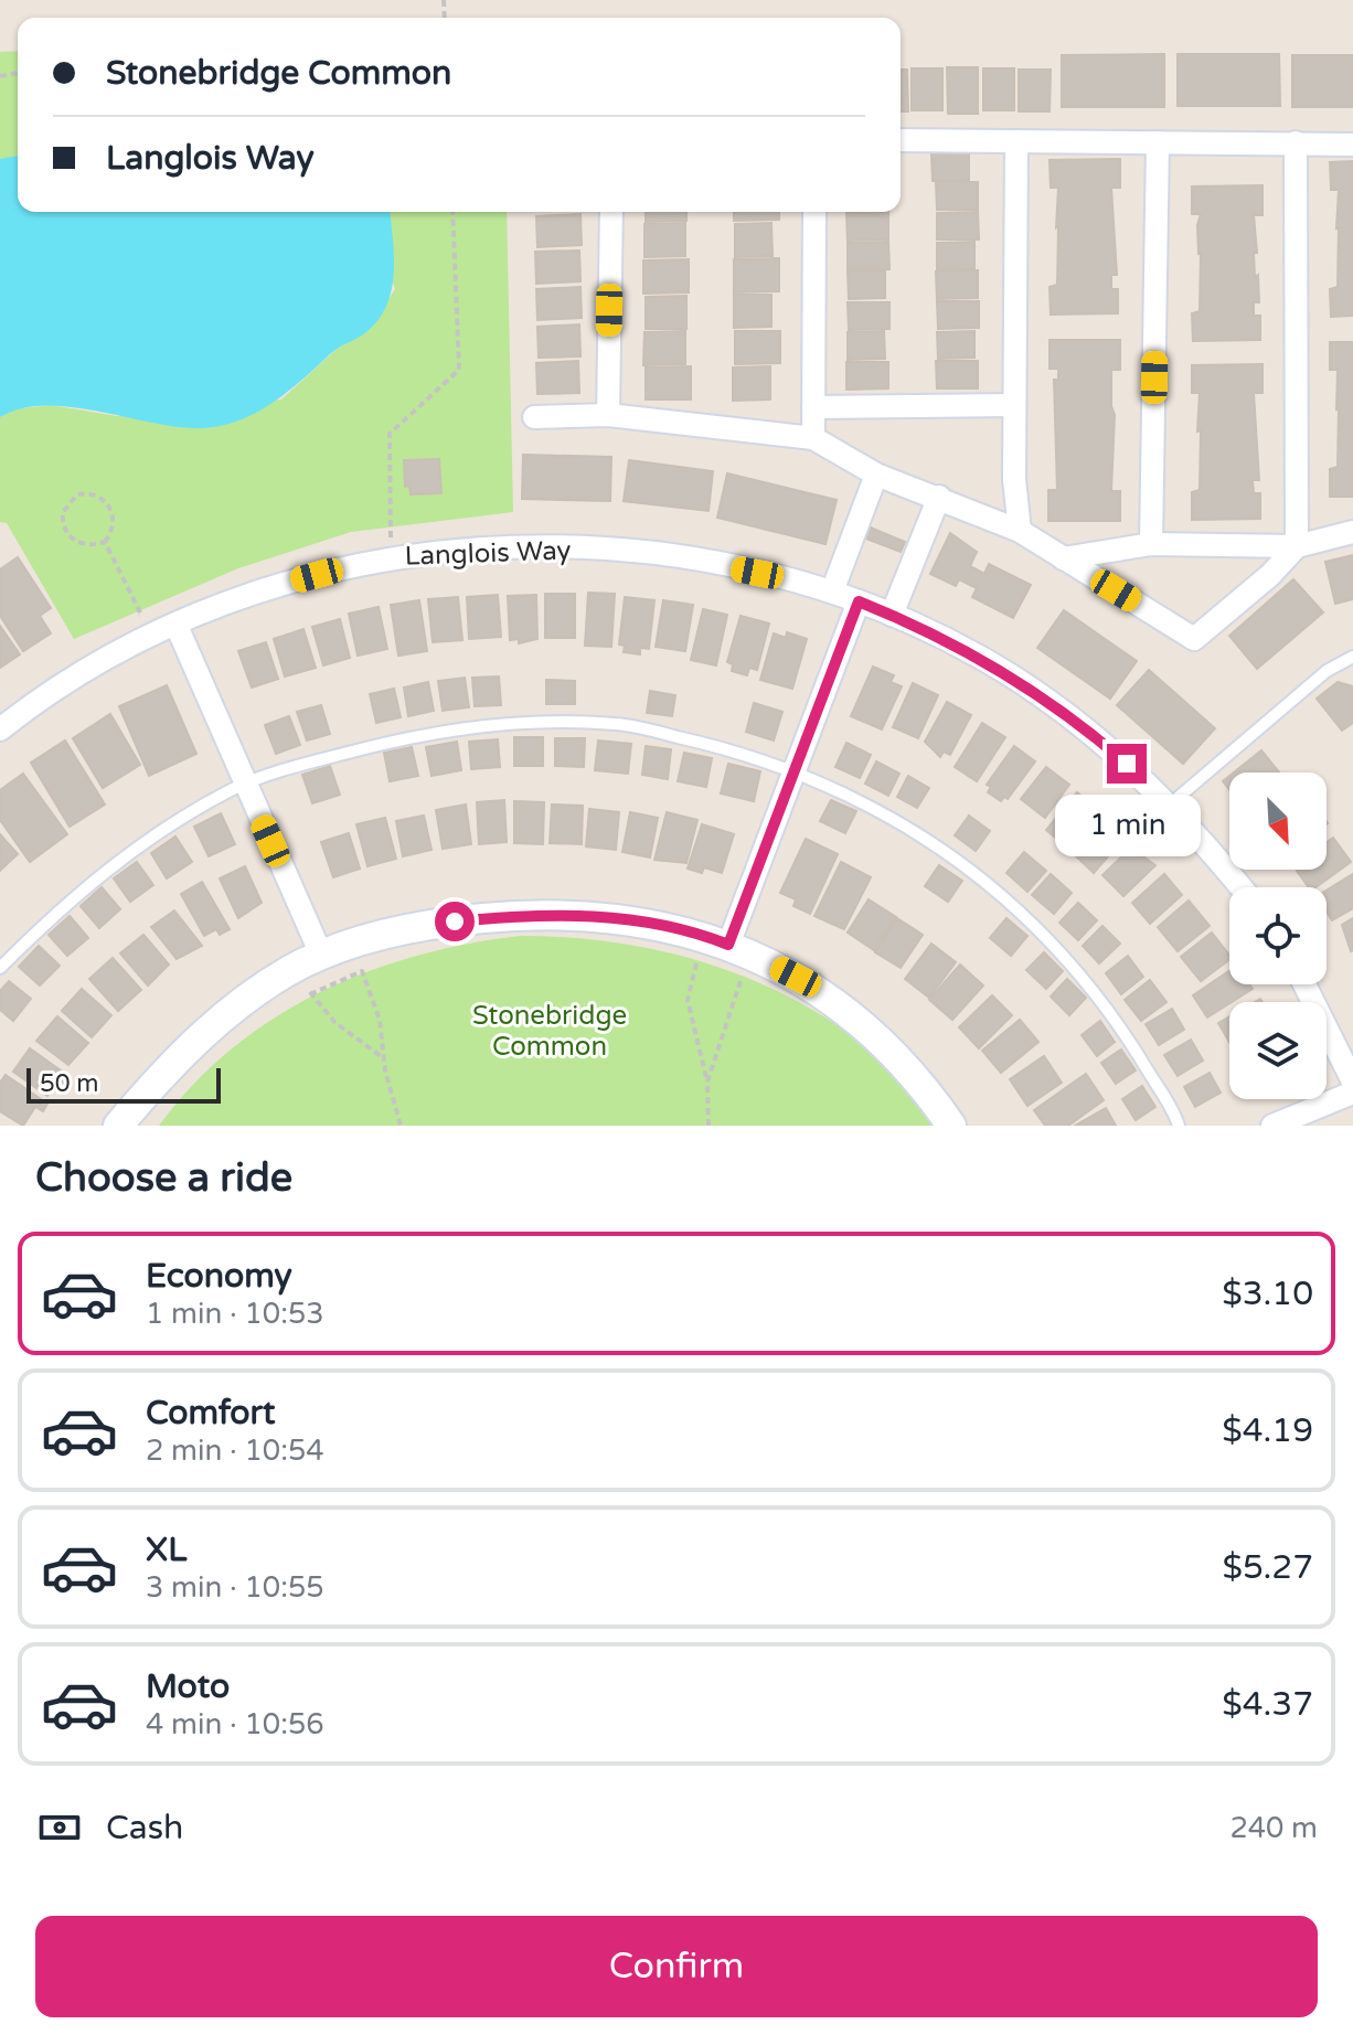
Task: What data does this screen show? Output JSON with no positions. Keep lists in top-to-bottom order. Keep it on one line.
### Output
{"streets":{"street":["Langlois Way"]},"parks":["Stonebridge Common"],"scale_bar":"50 m","north":"bottom right","page":{"banner":["Stonebridge Common","Langlois Way"],"bubble":"1 min","scale":"50 m","heading":"Choose a ride","list":[{"name":"Economy","note":"1 min · 10:53","value":"$3.10"},{"name":"Comfort","note":"2 min · 10:54","value":"$4.19"},{"name":"XL","note":"3 min · 10:55","value":"$5.27"},{"name":"Moto","note":"4 min · 10:56","value":"$4.37"}],"pay":["Cash","240 m"],"buttons":"Confirm"}}
